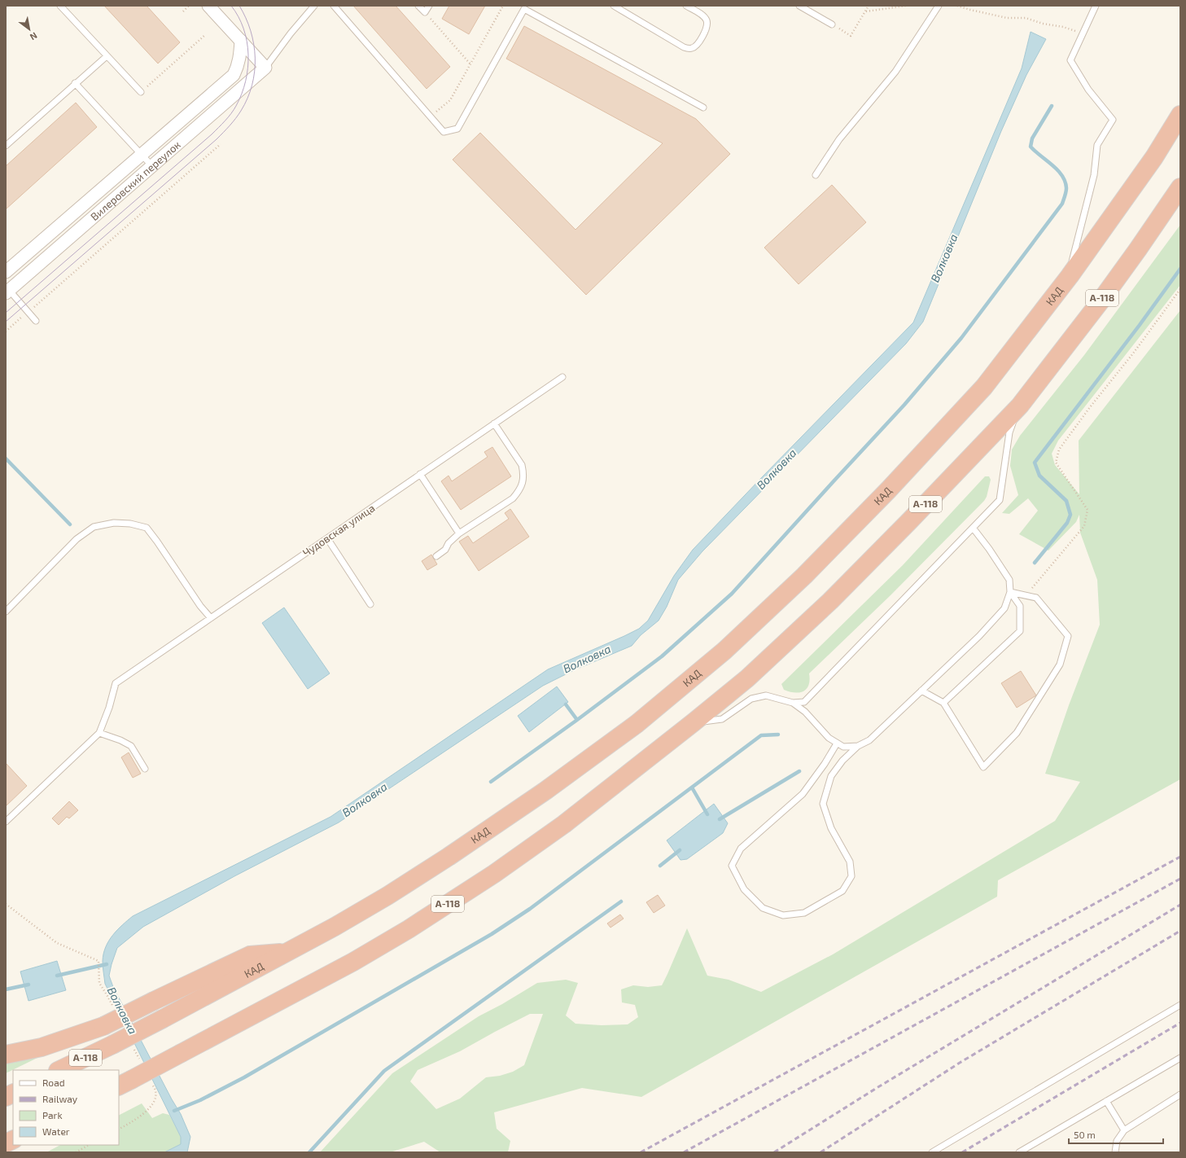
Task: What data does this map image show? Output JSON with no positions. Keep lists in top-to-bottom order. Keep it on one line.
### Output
{"streets":{"highway":["КАД","А-118"],"street":["Вилеровский переулок"],"lane":["Чудовская улица"]},"water":["Волковка"],"legend":["Road","Railway","Park","Water"],"scale_bar":"50 m","north":"bottom right"}
